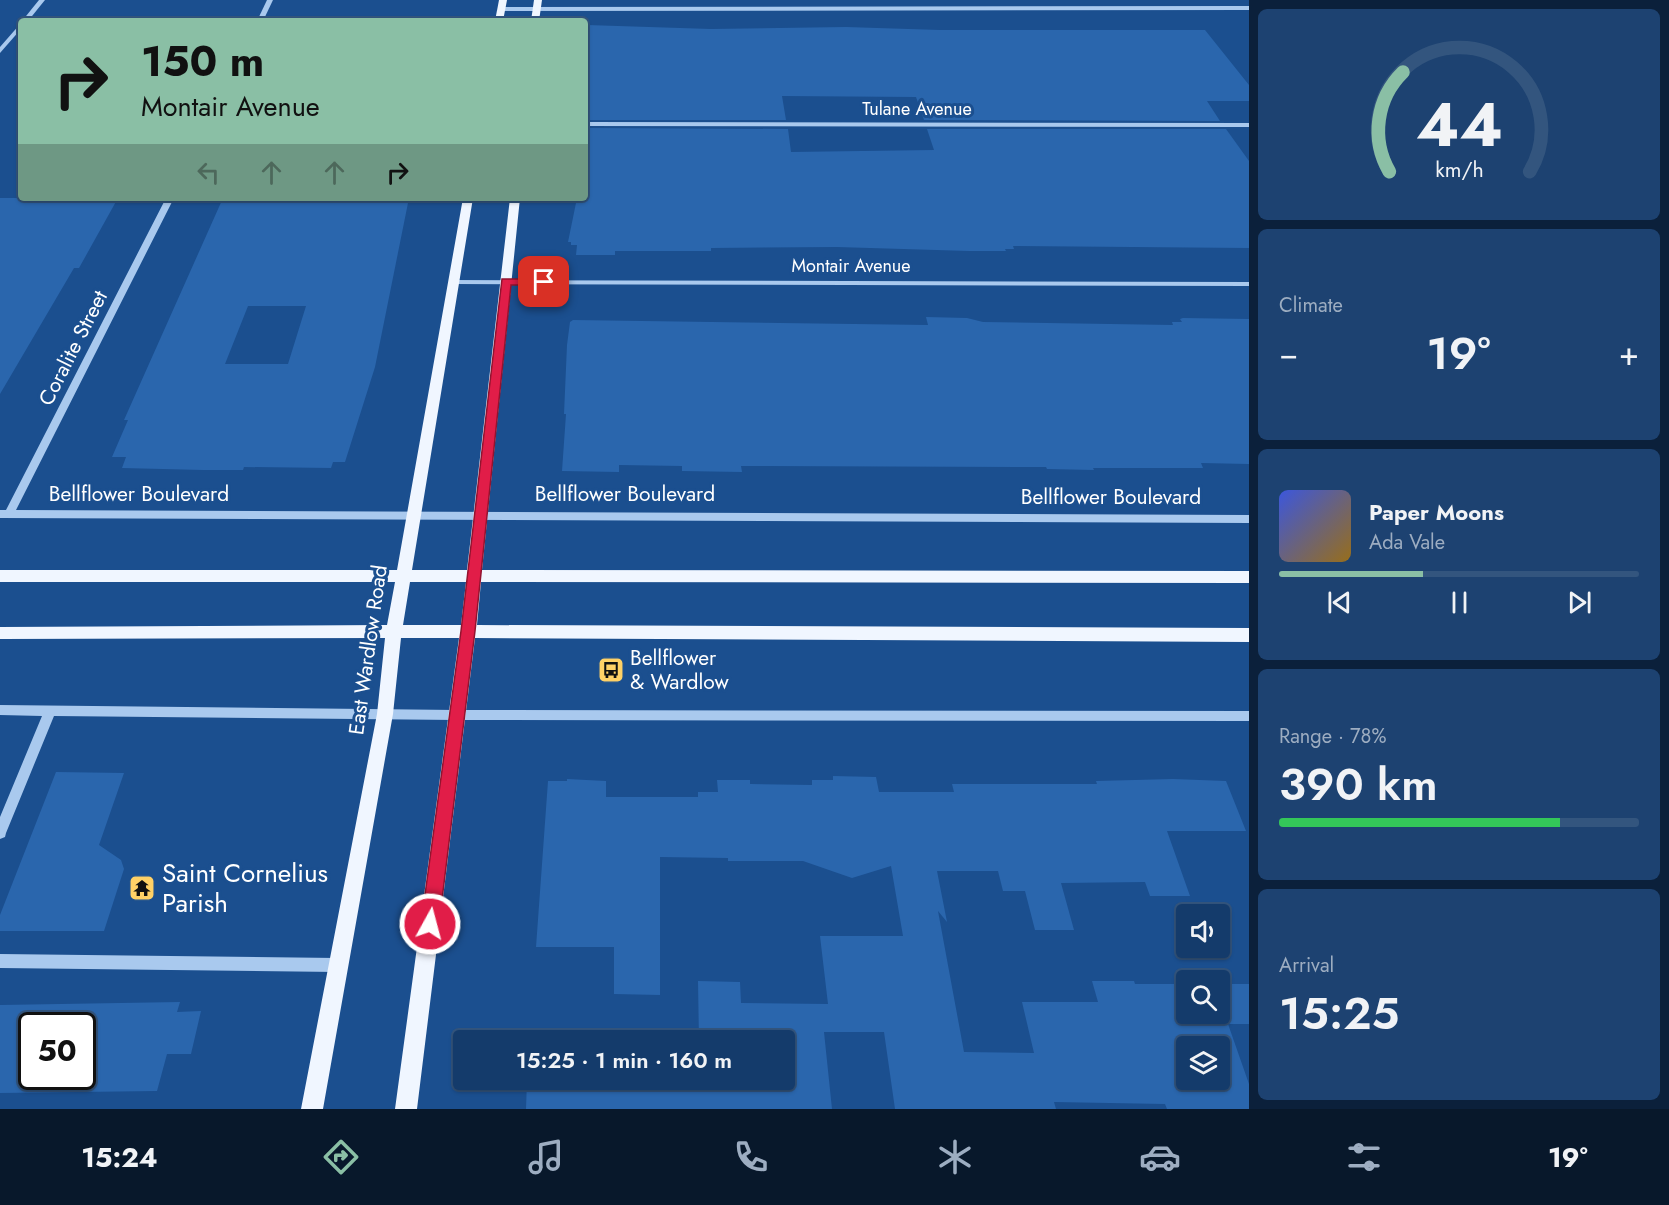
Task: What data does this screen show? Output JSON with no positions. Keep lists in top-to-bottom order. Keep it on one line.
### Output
{"streets":{"main road":["East Wardlow Road"],"street":["Tulane Avenue","Montair Avenue","Coralite Street","Bellflower Boulevard"]},"crossings":[["Montair Avenue","East Wardlow Road"],["Coralite Street","Bellflower Boulevard"],["Bellflower Boulevard","East Wardlow Road"]],"places":{"bus stop":["Bellflower & Wardlow"],"temple":["Saint Cornelius Parish"]},"page":{"turn":["150 m","Montair Avenue"],"tile":["Climate",["Range · 78%","390 km"],["Arrival","15:25"]],"heat":["−","19°","+"],"song":["Paper Moons","Ada Vale"],"limit":"50","trip":"15:25 · 1 min · 160 m","tabs":["15:24","19°"],"gauge":["44","km/h"]}}
